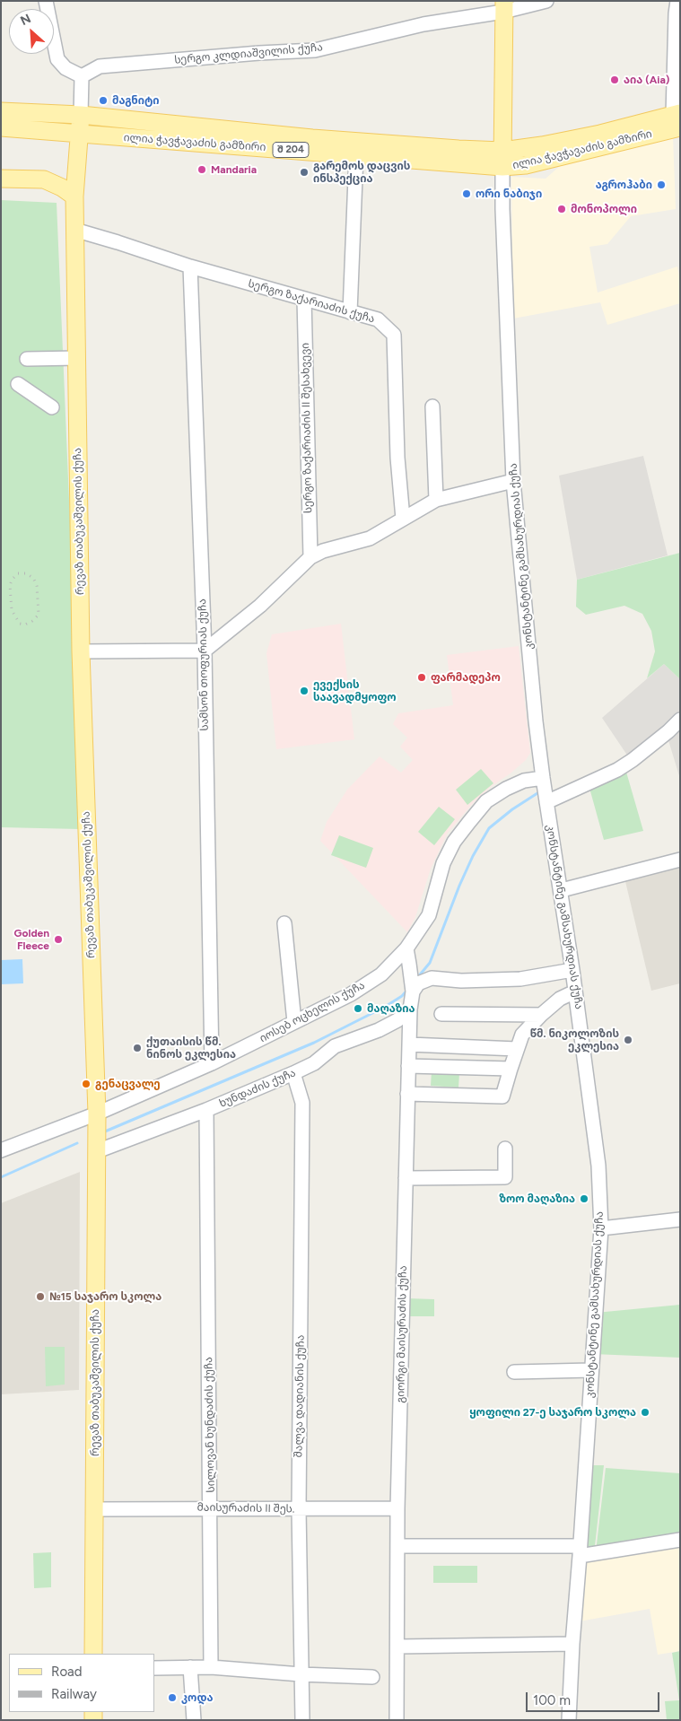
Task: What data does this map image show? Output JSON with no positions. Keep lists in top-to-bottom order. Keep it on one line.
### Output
{"streets":{"main road":["ილია ჭავჭავაძის გამზირი","შ 204","რევაზ თაბუკაშვილის ქუჩა"],"street":["სერგო კლდიაშვილის ქუჩა","სერგო ზაქარიაძის ქუჩა","სერგო ზაქარიაძის II შესახვევი","კონსტანტინე გამსახურდიას ქუჩა","სამსონ თოფურიას ქუჩა","იოსებ ოცხელის ქუჩა","ხუნდაძის ქუჩა","გიორგი მაისურაძის ქუჩა","შალვა დადიანის ქუჩა","სილოვან ხუნდაძის ქუჩა","მაისურაძის II შეს."]},"crossings":[["ილია ჭავჭავაძის გამზირი","რევაზ თაბუკაშვილის ქუჩა"],["ილია ჭავჭავაძის გამზირი","კონსტანტინე გამსახურდიას ქუჩა"],["სერგო ზაქარიაძის ქუჩა","სერგო ზაქარიაძის II შესახვევი"],["სერგო ზაქარიაძის ქუჩა","რევაზ თაბუკაშვილის ქუჩა"],["სერგო ზაქარიაძის ქუჩა","სამსონ თოფურიას ქუჩა"],["რევაზ თაბუკაშვილის ქუჩა","იოსებ ოცხელის ქუჩა"],["რევაზ თაბუკაშვილის ქუჩა","ხუნდაძის ქუჩა"],["რევაზ თაბუკაშვილის ქუჩა","მაისურაძის II შეს."],["კონსტანტინე გამსახურდიას ქუჩა","იოსებ ოცხელის ქუჩა"],["სამსონ თოფურიას ქუჩა","იოსებ ოცხელის ქუჩა"],["იოსებ ოცხელის ქუჩა","გიორგი მაისურაძის ქუჩა"],["ხუნდაძის ქუჩა","გიორგი მაისურაძის ქუჩა"],["ხუნდაძის ქუჩა","შალვა დადიანის ქუჩა"],["ხუნდაძის ქუჩა","სილოვან ხუნდაძის ქუჩა"],["გიორგი მაისურაძის ქუჩა","მაისურაძის II შეს."],["შალვა დადიანის ქუჩა","მაისურაძის II შეს."],["სილოვან ხუნდაძის ქუჩა","მაისურაძის II შეს."]],"places":["აია (Aia)","მაგნიტი","Mandaria","გარემოს დაცვის ინსპექცია","აგროჰაბი","ორი ნაბიჯი","მონოპოლი","ფარმადეპო","ევექსის საავადმყოფო","Golden Fleece","მაღაზია","წმ. ნიკოლოზის ეკლესია","ქუთაისის წმ. ნინოს ეკლესია","გენაცვალე","ზოო მაღაზია","№15 საჯარო სკოლა","ყოფილი 27-ე საჯარო სკოლა","კოდა"],"legend":["Road","Railway"],"scale_bar":"100 m","north":"top left"}
